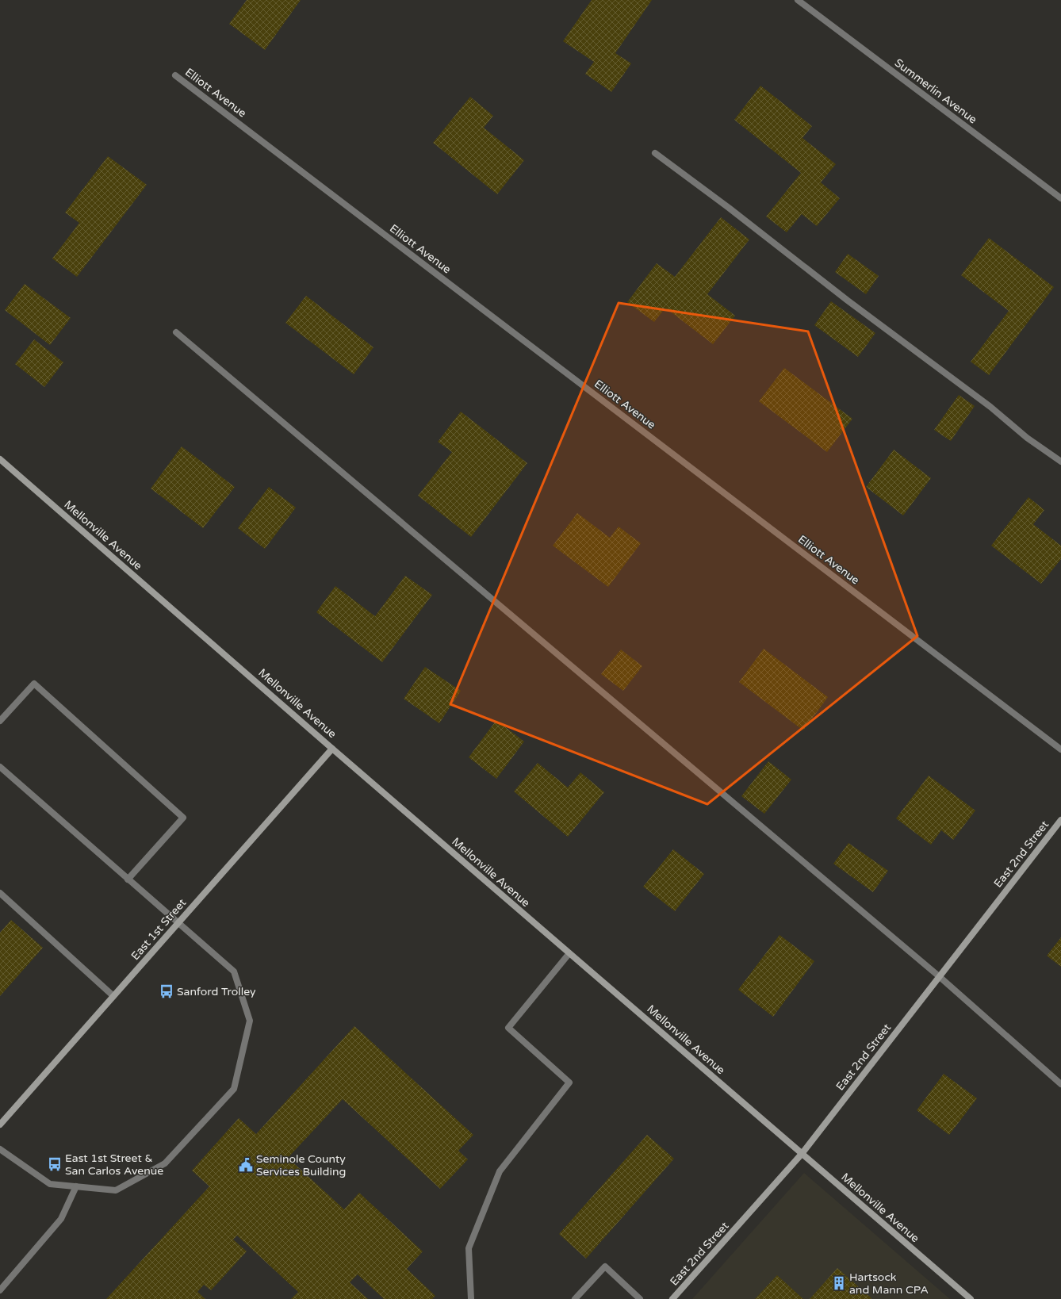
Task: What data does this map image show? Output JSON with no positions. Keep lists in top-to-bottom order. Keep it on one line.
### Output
{"streets":{"street":["Summerlin Avenue","Elliott Avenue","Mellonville Avenue","East 2nd Street","East 1st Street"]},"crossings":[["Mellonville Avenue","East 2nd Street"],["Mellonville Avenue","East 1st Street"]],"places":{"bus stop":["Sanford Trolley","East 1st Street & San Carlos Avenue"],"public building":["Seminole County Services Building"],"building":["Hartsock and Mann CPA"]}}
